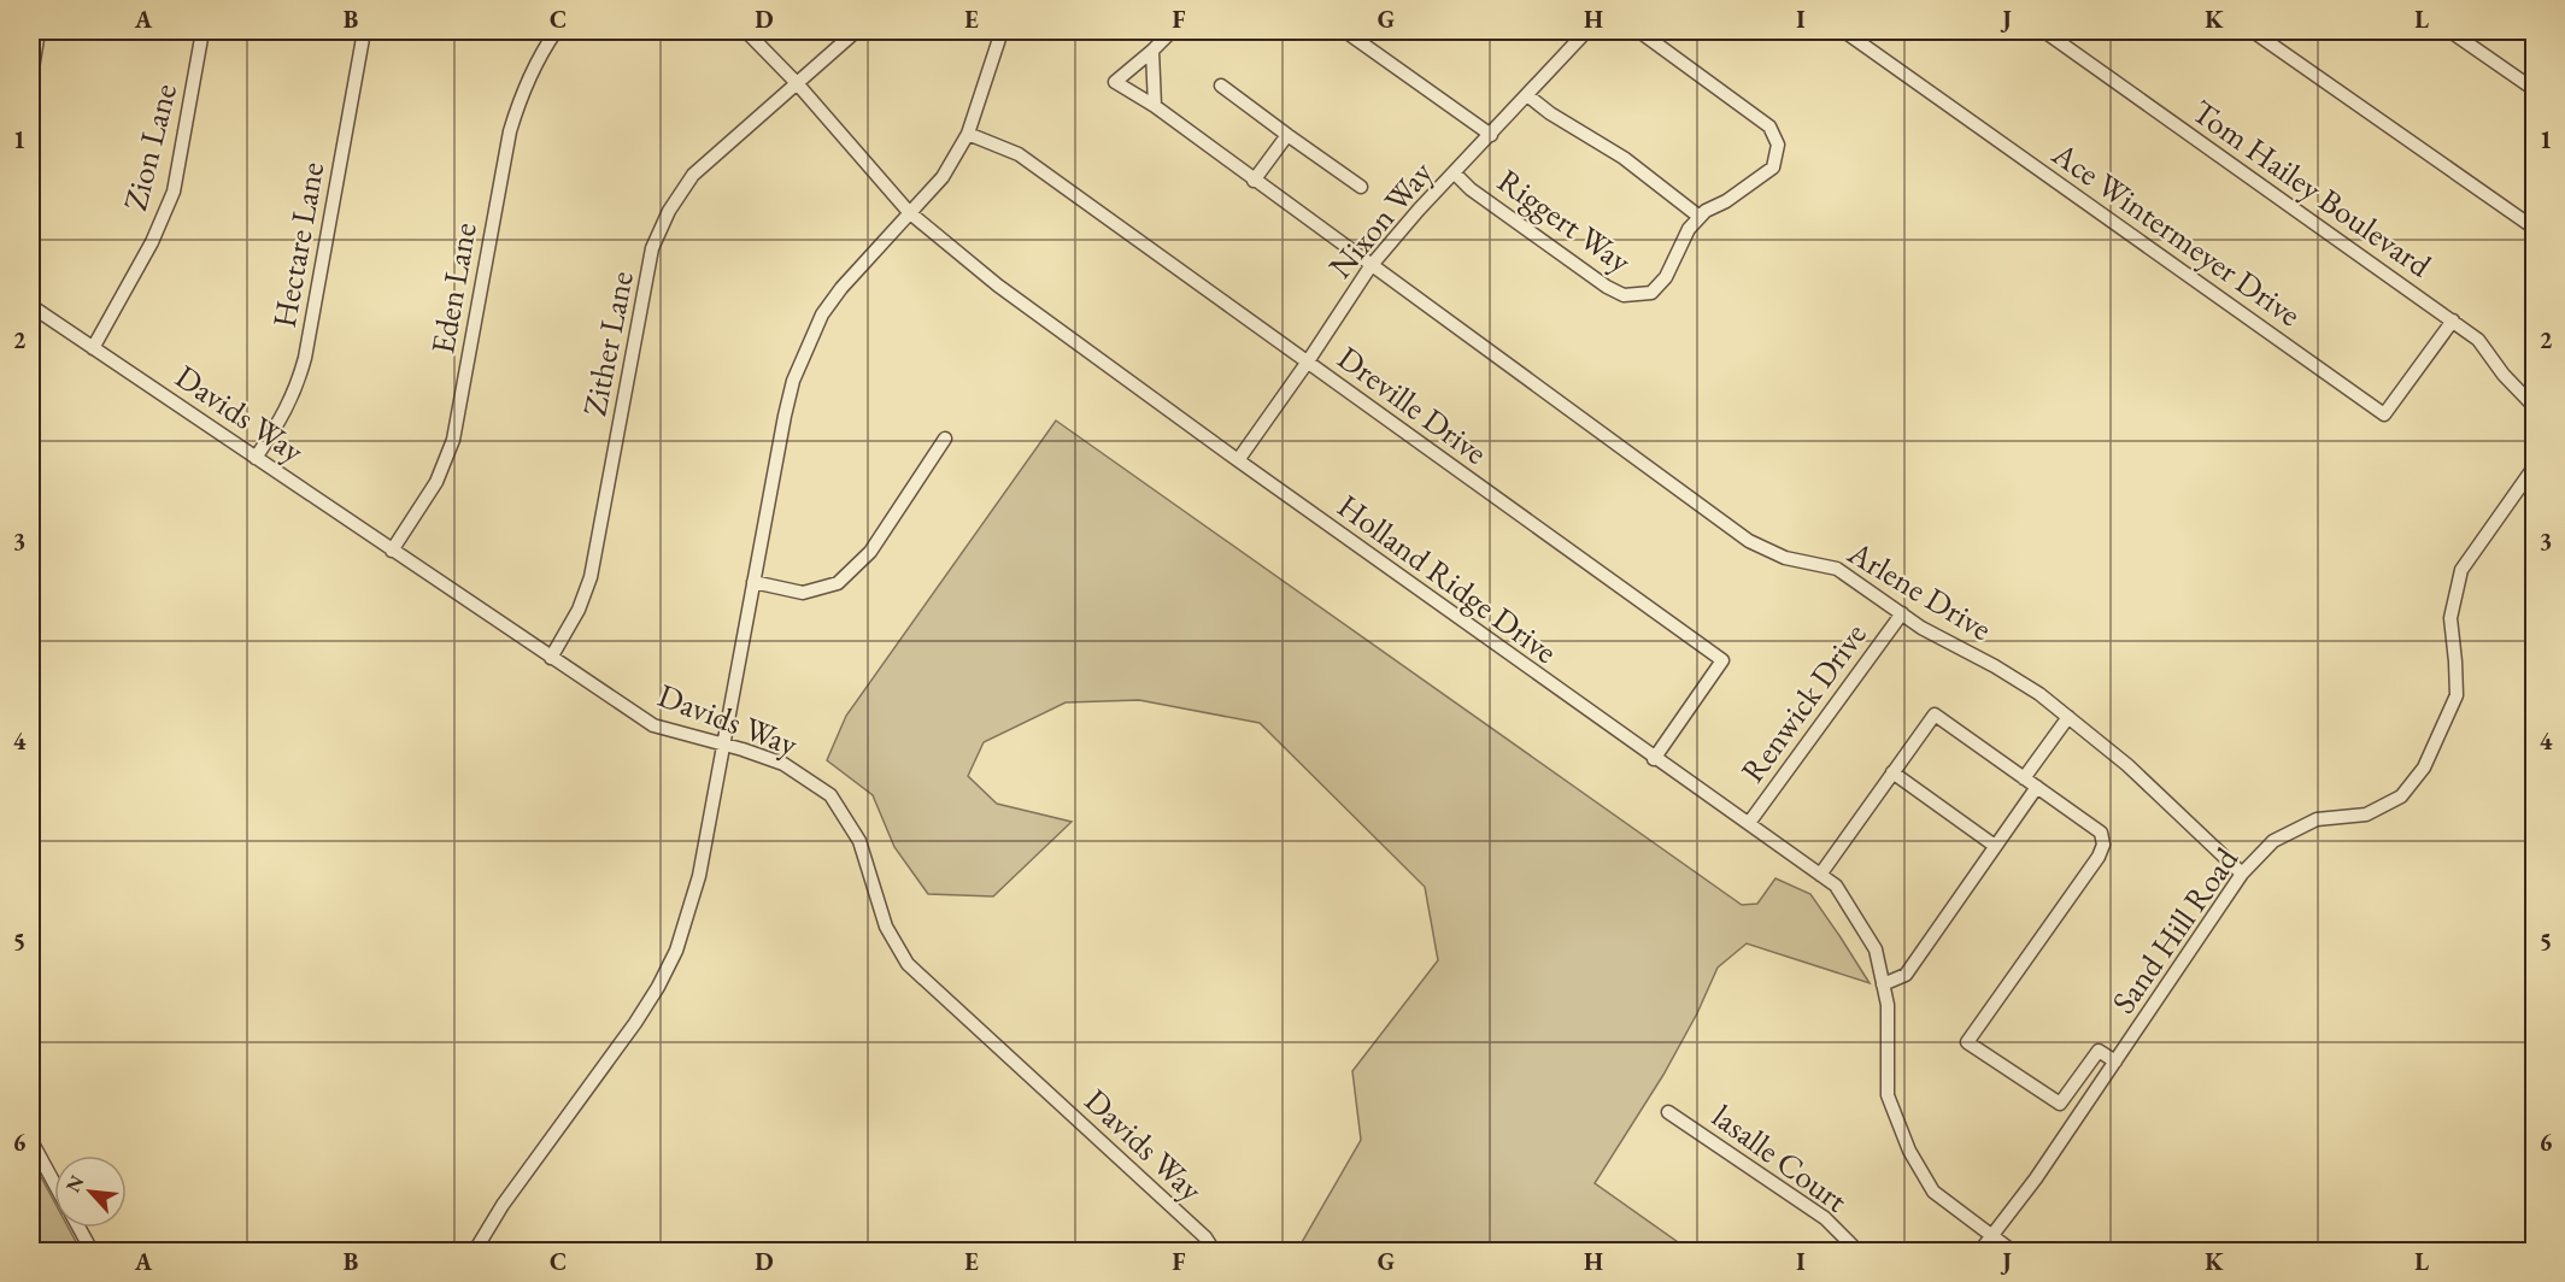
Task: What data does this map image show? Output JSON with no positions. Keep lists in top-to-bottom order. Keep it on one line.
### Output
{"streets":{"street":["Zion Lane","Tom Hailey Boulevard","Nixon Way","Riggert Way","Ace Wintermeyer Drive","Hectare Lane","Eden Lane","Zither Lane","Dreville Drive","Davids Way","Holland Ridge Drive","Arlene Drive","Renwick Drive","Sand Hill Road","lasalle Court"]},"crossings":[["Zion Lane","Davids Way"],["Tom Hailey Boulevard","Ace Wintermeyer Drive"],["Nixon Way","Riggert Way"],["Nixon Way","Dreville Drive"],["Nixon Way","Holland Ridge Drive"],["Nixon Way","Arlene Drive"],["Hectare Lane","Davids Way"],["Eden Lane","Davids Way"],["Zither Lane","Davids Way"],["Zither Lane","Holland Ridge Drive"],["Dreville Drive","Holland Ridge Drive"],["Holland Ridge Drive","Renwick Drive"],["Holland Ridge Drive","Sand Hill Road"],["Arlene Drive","Renwick Drive"],["Arlene Drive","Sand Hill Road"]],"north":"top left","grid":{"columns":["A","B","C","D","E","F","G","H","I","J","K","L"],"rows":["1","2","3","4","5","6"]}}
